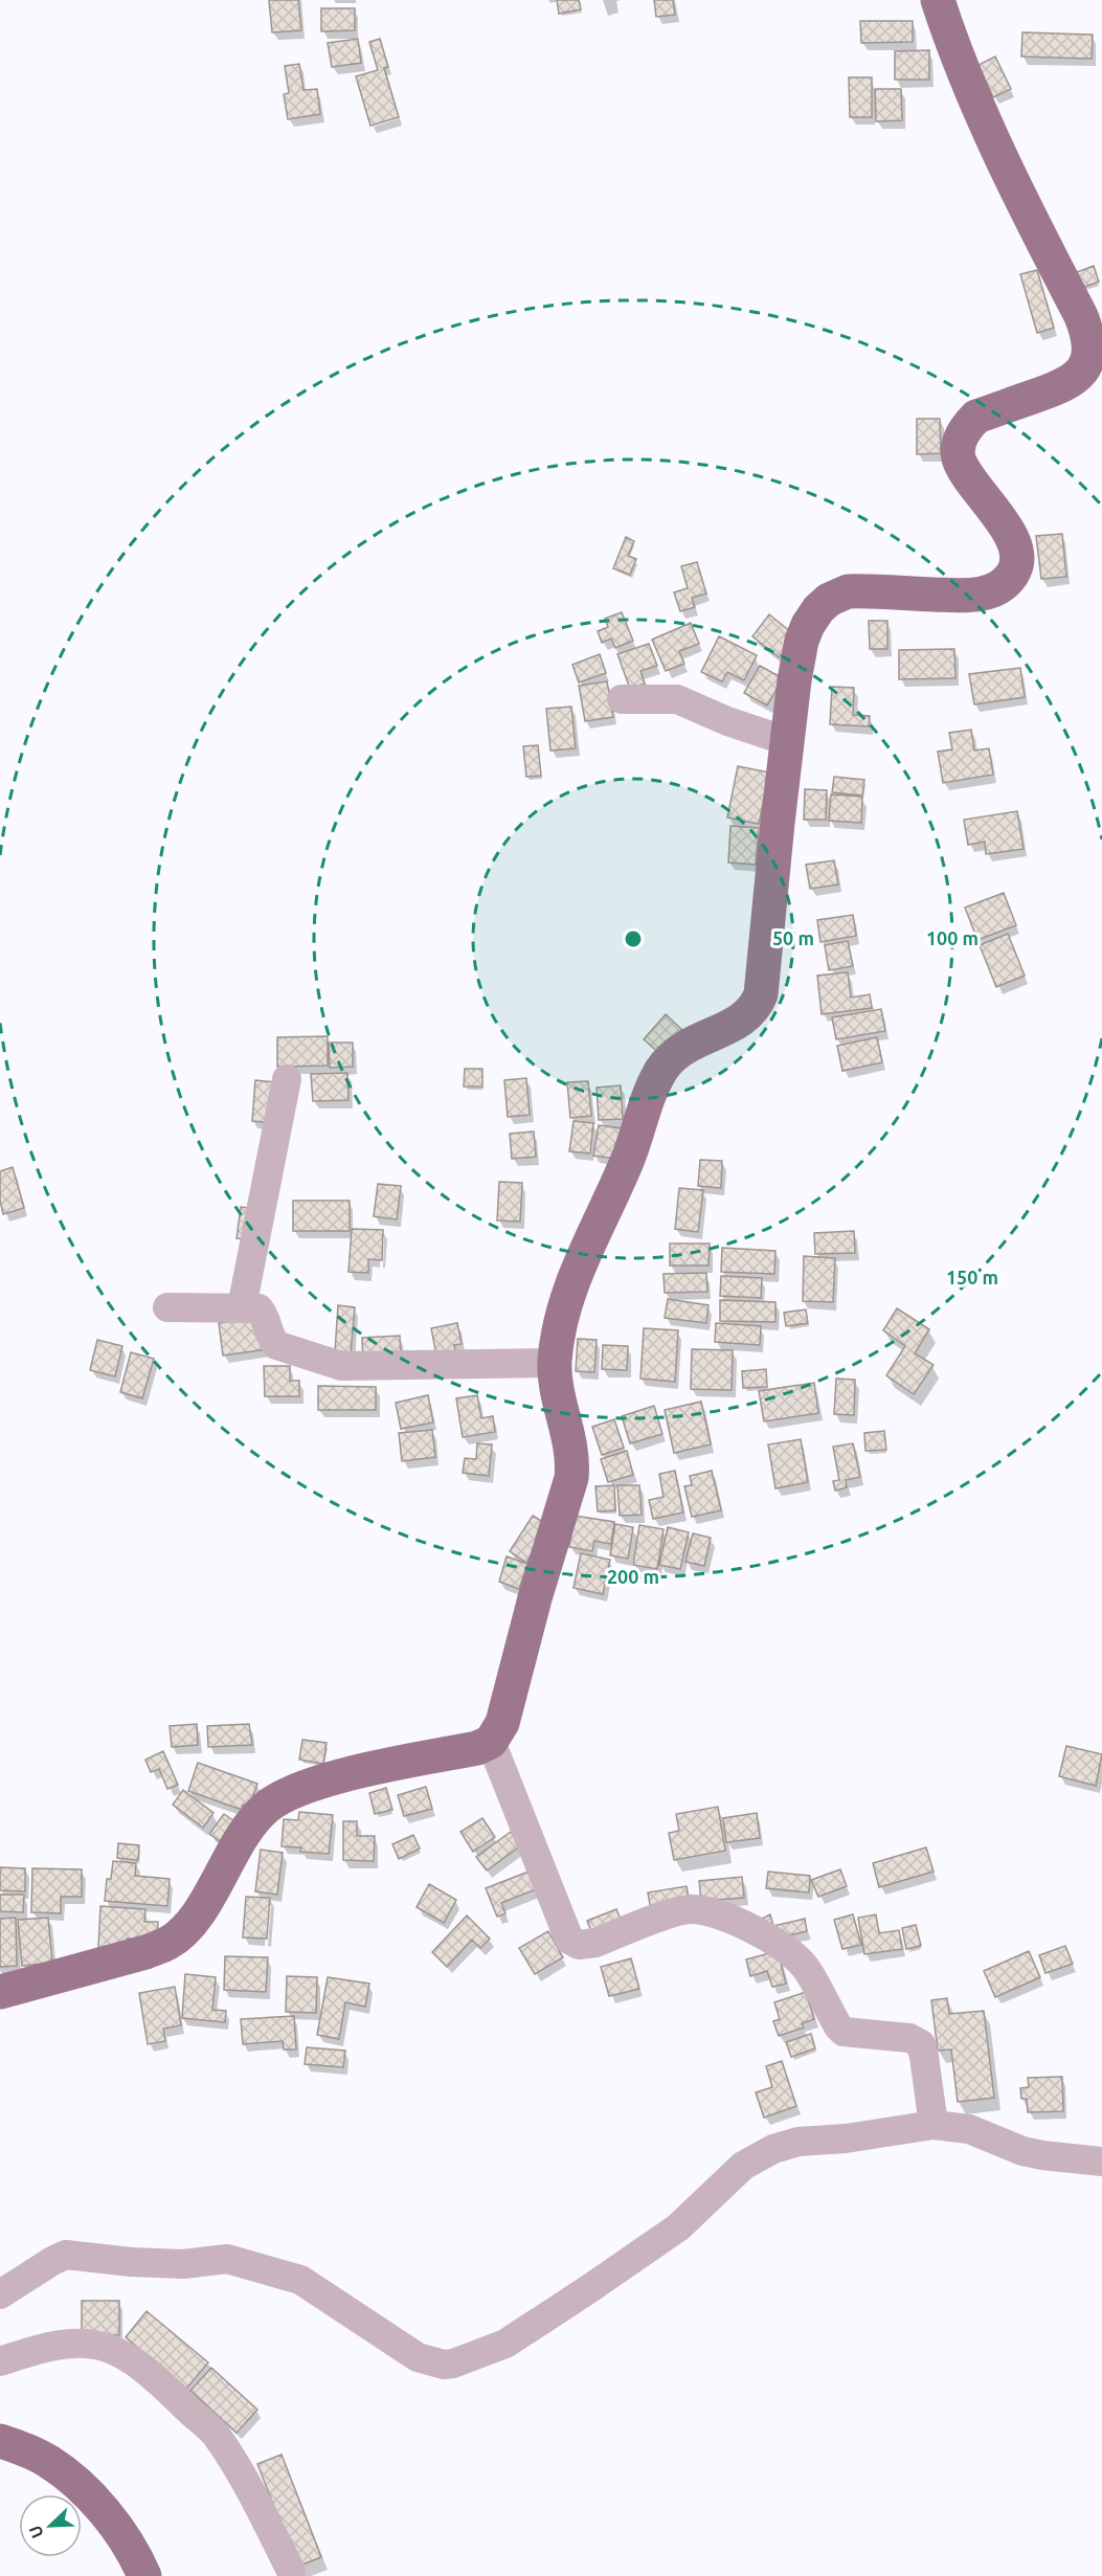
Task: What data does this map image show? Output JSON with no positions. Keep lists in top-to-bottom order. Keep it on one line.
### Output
{"north":"bottom left","rings":["50 m","100 m","150 m","200 m"]}
